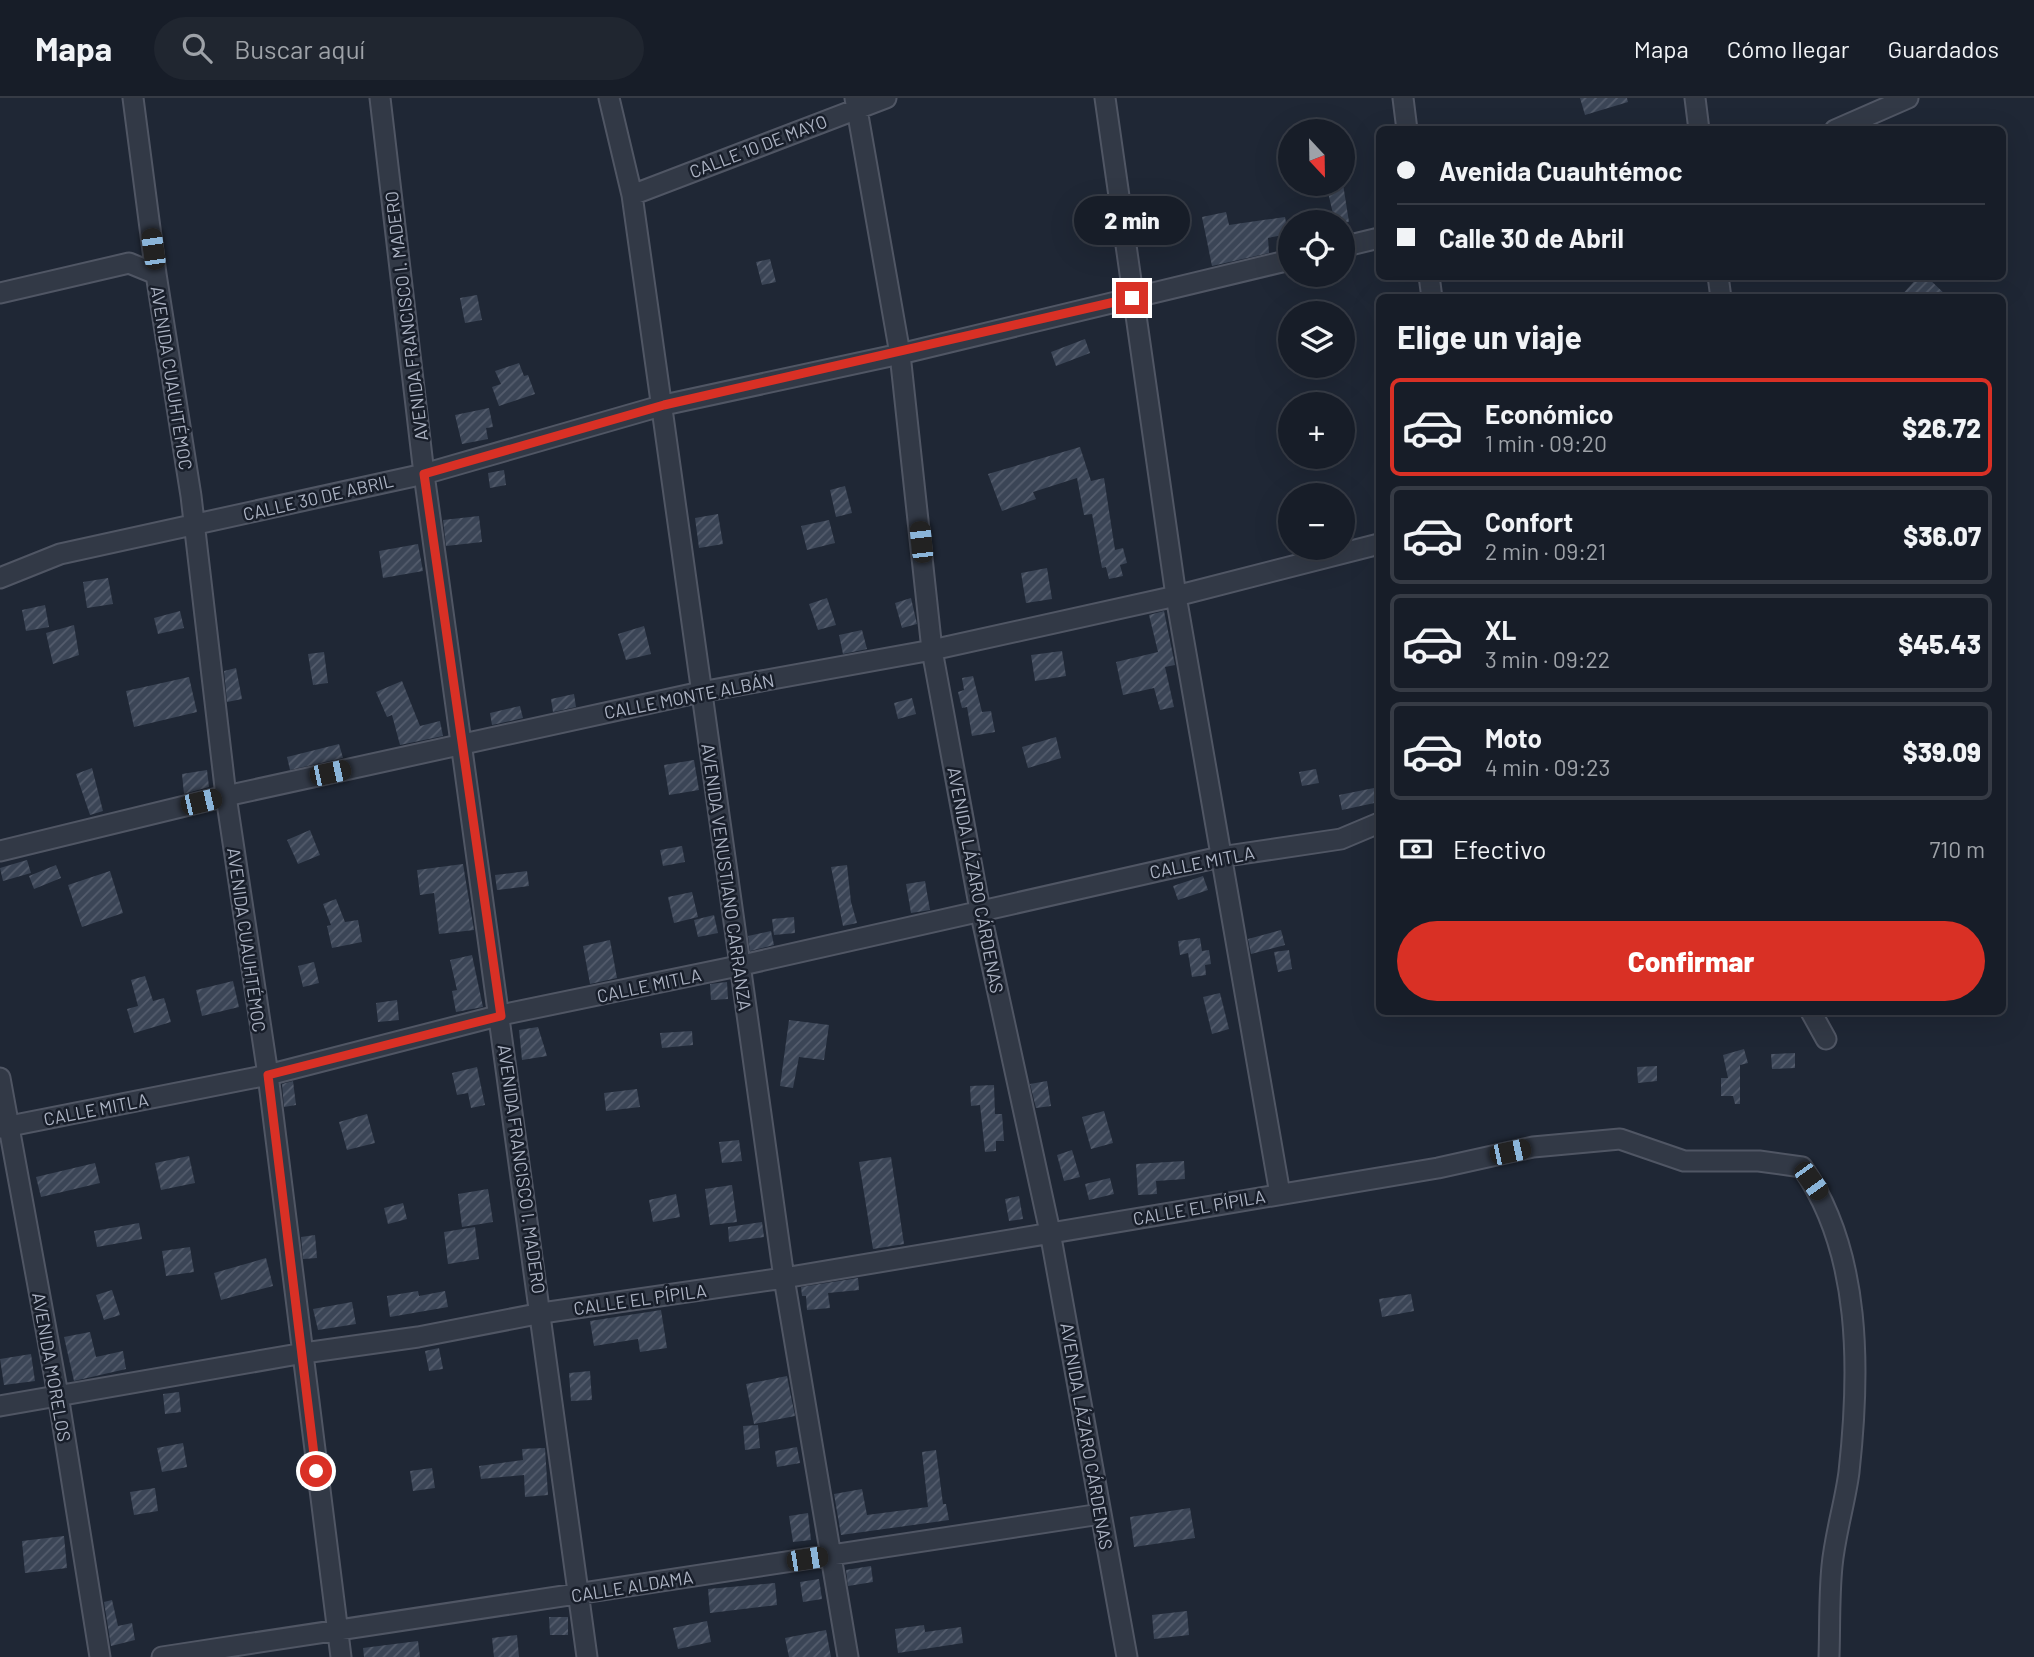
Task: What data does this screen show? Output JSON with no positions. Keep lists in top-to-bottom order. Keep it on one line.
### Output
{"streets":{"street":["CALLE 10 DE MAYO","AVENIDA FRANCISCO I. MADERO","AVENIDA CUAUHTÉMOC","CALLE 30 DE ABRIL","CALLE MONTE ALBÁN","CALLE MITLA","AVENIDA VENUSTIANO CARRANZA","AVENIDA LÁZARO CÁRDENAS","CALLE EL PÍPILA","AVENIDA MORELOS","CALLE ALDAMA"]},"crossings":[["CALLE 10 DE MAYO","AVENIDA VENUSTIANO CARRANZA"],["CALLE 10 DE MAYO","AVENIDA LÁZARO CÁRDENAS"],["AVENIDA FRANCISCO I. MADERO","CALLE 30 DE ABRIL"],["AVENIDA FRANCISCO I. MADERO","CALLE MONTE ALBÁN"],["AVENIDA FRANCISCO I. MADERO","CALLE MITLA"],["AVENIDA FRANCISCO I. MADERO","CALLE EL PÍPILA"],["AVENIDA FRANCISCO I. MADERO","CALLE ALDAMA"],["AVENIDA CUAUHTÉMOC","CALLE 30 DE ABRIL"],["AVENIDA CUAUHTÉMOC","CALLE MONTE ALBÁN"],["AVENIDA CUAUHTÉMOC","CALLE MITLA"],["AVENIDA CUAUHTÉMOC","CALLE EL PÍPILA"],["AVENIDA CUAUHTÉMOC","CALLE ALDAMA"],["CALLE 30 DE ABRIL","AVENIDA VENUSTIANO CARRANZA"],["CALLE 30 DE ABRIL","AVENIDA LÁZARO CÁRDENAS"],["CALLE MONTE ALBÁN","AVENIDA VENUSTIANO CARRANZA"],["CALLE MONTE ALBÁN","AVENIDA LÁZARO CÁRDENAS"],["CALLE MITLA","AVENIDA VENUSTIANO CARRANZA"],["CALLE MITLA","AVENIDA LÁZARO CÁRDENAS"],["CALLE MITLA","AVENIDA MORELOS"],["AVENIDA VENUSTIANO CARRANZA","CALLE EL PÍPILA"],["AVENIDA VENUSTIANO CARRANZA","CALLE ALDAMA"],["AVENIDA LÁZARO CÁRDENAS","CALLE EL PÍPILA"],["AVENIDA LÁZARO CÁRDENAS","CALLE ALDAMA"],["CALLE EL PÍPILA","AVENIDA MORELOS"]],"north":"bottom","page":{"header":"Mapa","search":"Buscar aquí","nav":["Mapa","Cómo llegar","Guardados"],"map_buttons":["+","−"],"banner":["Avenida Cuauhtémoc","Calle 30 de Abril"],"bubble":"2 min","heading":"Elige un viaje","list":[{"name":"Económico","note":"1 min · 09:20","value":"$26.72"},{"name":"Confort","note":"2 min · 09:21","value":"$36.07"},{"name":"XL","note":"3 min · 09:22","value":"$45.43"},{"name":"Moto","note":"4 min · 09:23","value":"$39.09"}],"pay":["Efectivo","710 m"],"buttons":"Confirmar"}}
